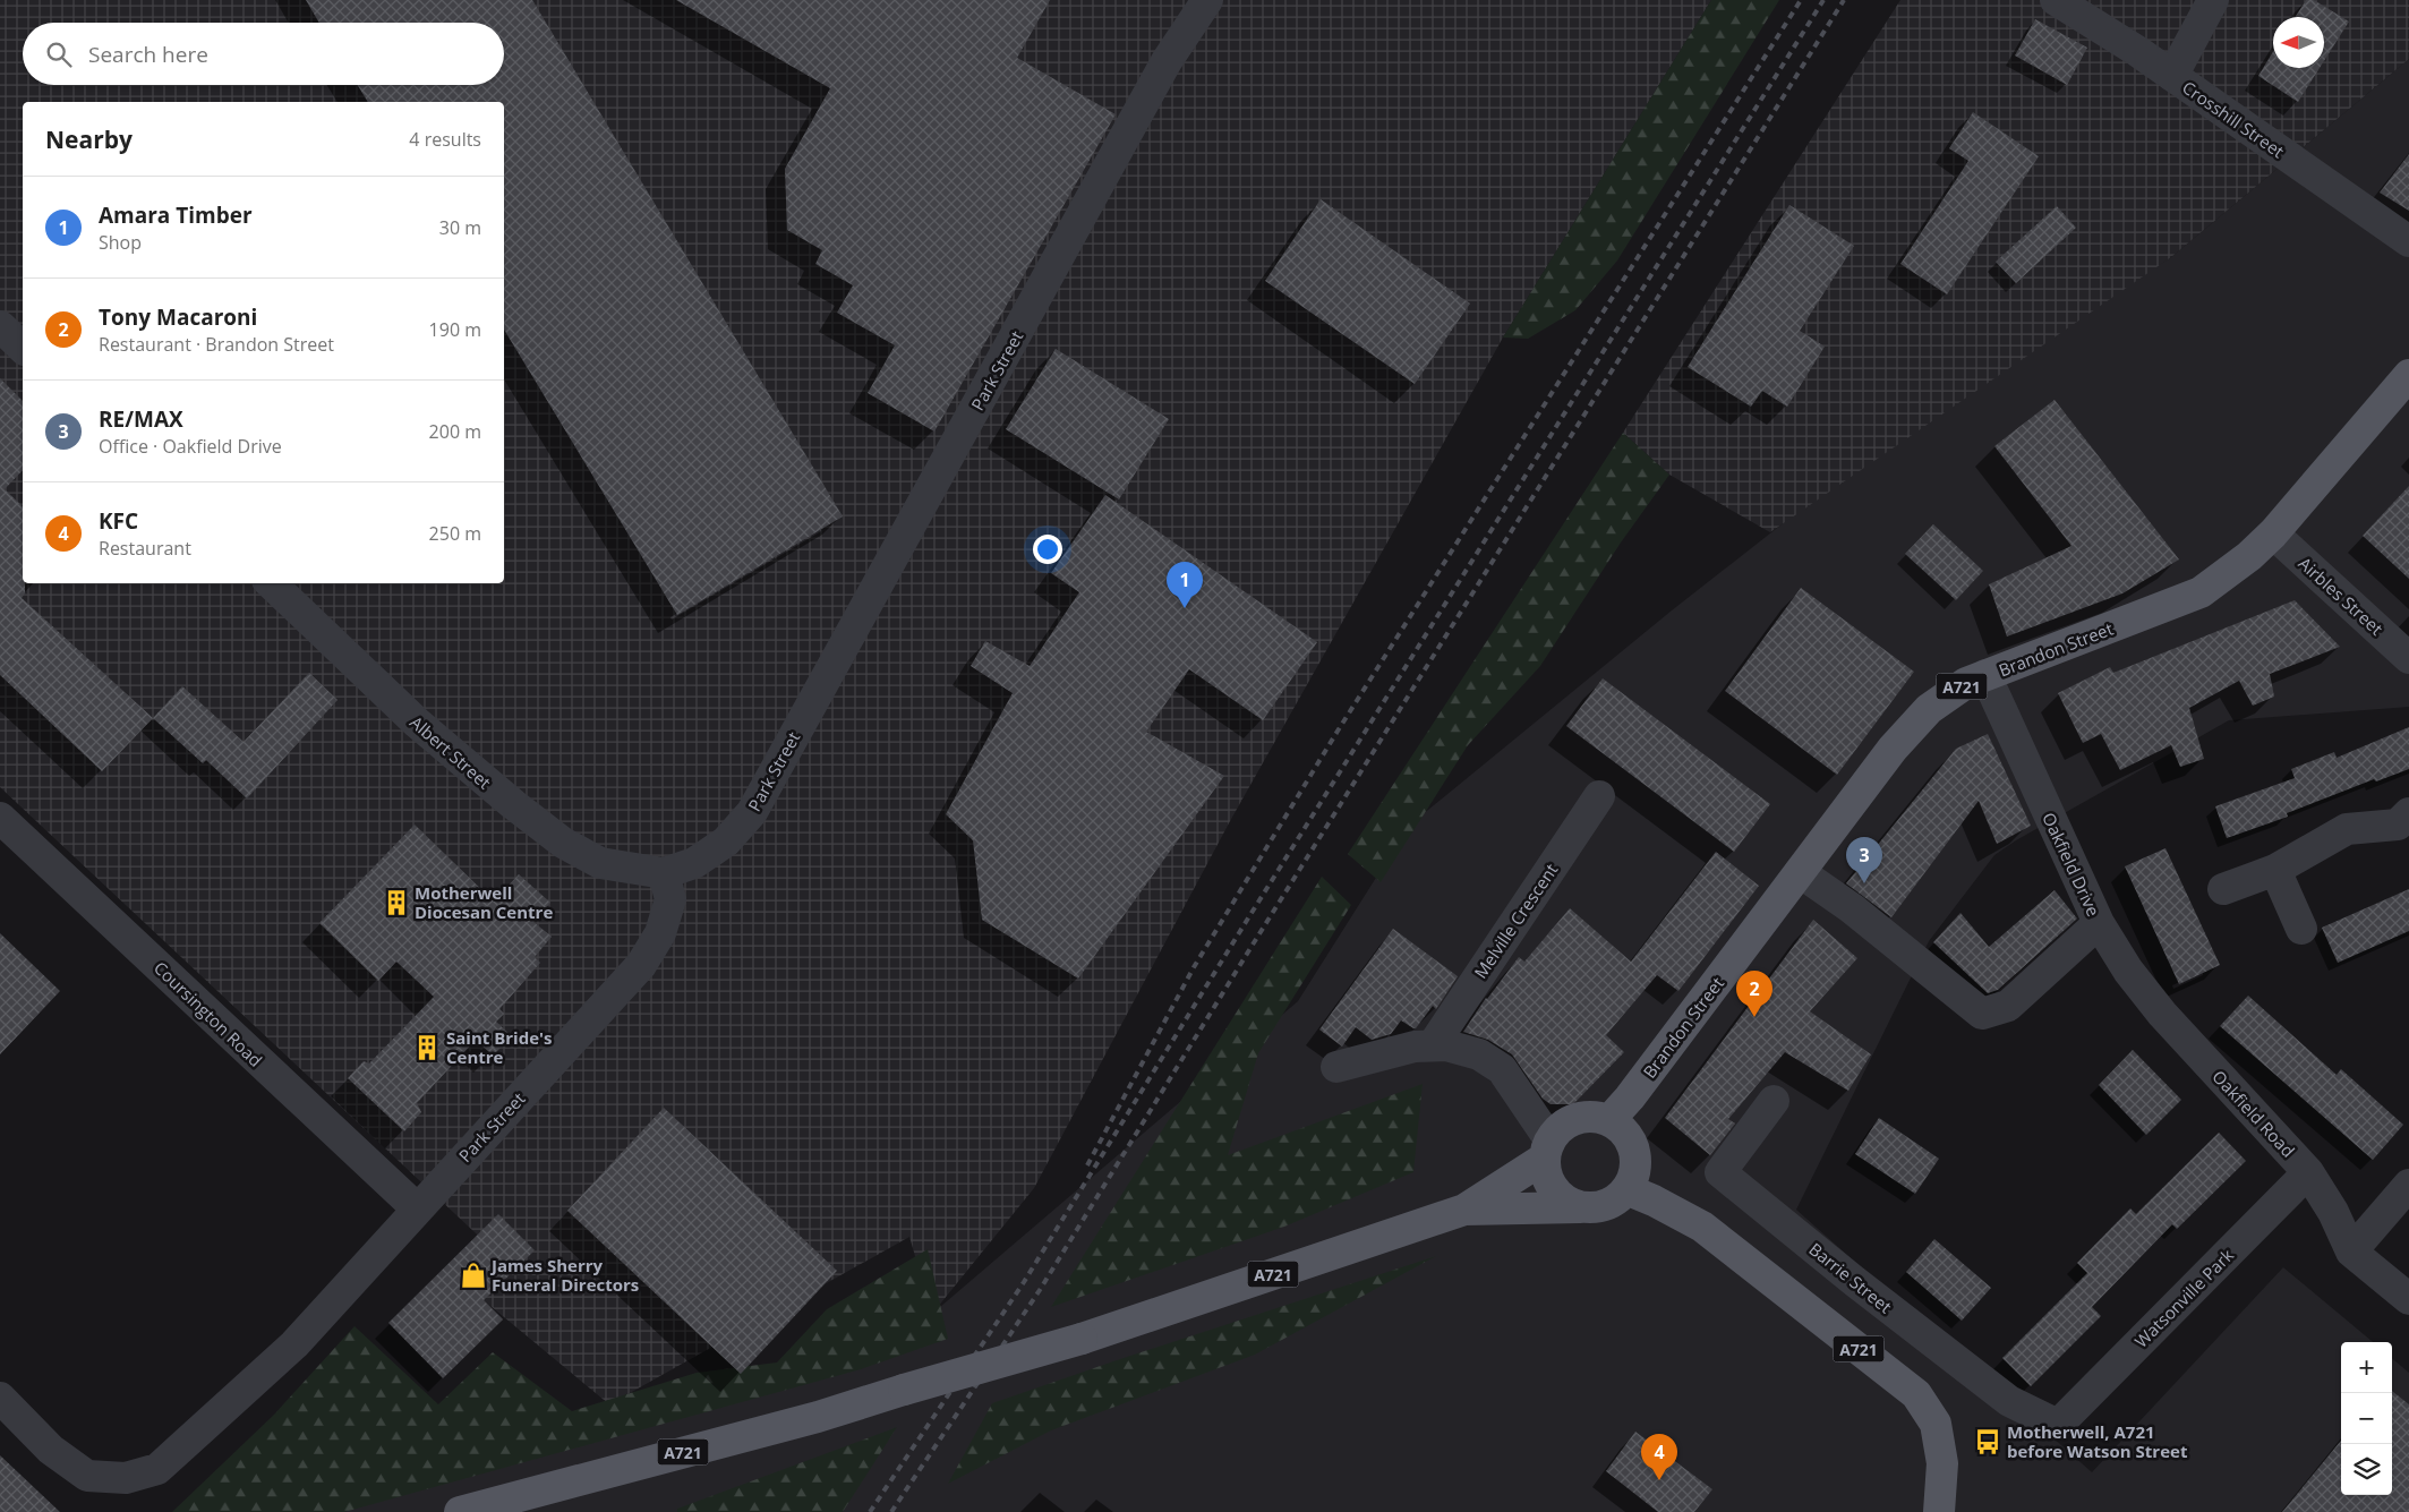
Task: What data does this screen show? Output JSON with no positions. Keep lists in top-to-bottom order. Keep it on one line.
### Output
{"streets":{"main road":["Brandon Street","A721"],"street":["Crosshill Street","Park Street","Airbles Street","Albert Street","Oakfield Drive","Melville Crescent","Coursington Road","Oakfield Road","Barrie Street","Watsonville Park"]},"crossings":[["Park Street","Albert Street"],["Park Street","Coursington Road"],["Airbles Street","Brandon Street"],["Brandon Street","A721"],["Brandon Street","Oakfield Drive"],["Oakfield Drive","Oakfield Road"],["Oakfield Road","Watsonville Park"],["Barrie Street","Watsonville Park"]],"places":{"building":["Motherwell Diocesan Centre","Saint Bride's Centre"],"shop":["James Sherry Funeral Directors"],"bus stop":["Motherwell, A721 before Watson Street"]},"north":"left","page":{"search":"Search here","heading":["Nearby","4 results"],"list":[{"mark":"1","name":"Amara Timber","note":"Shop","value":"30 m"},{"mark":"2","name":"Tony Macaroni","note":"Restaurant · Brandon Street","value":"190 m"},{"mark":"3","name":"RE/MAX","note":"Office · Oakfield Drive","value":"200 m"},{"mark":"4","name":"KFC","note":"Restaurant","value":"250 m"}],"pins":["1","3","2","4"],"map_buttons":["+","−"]}}
